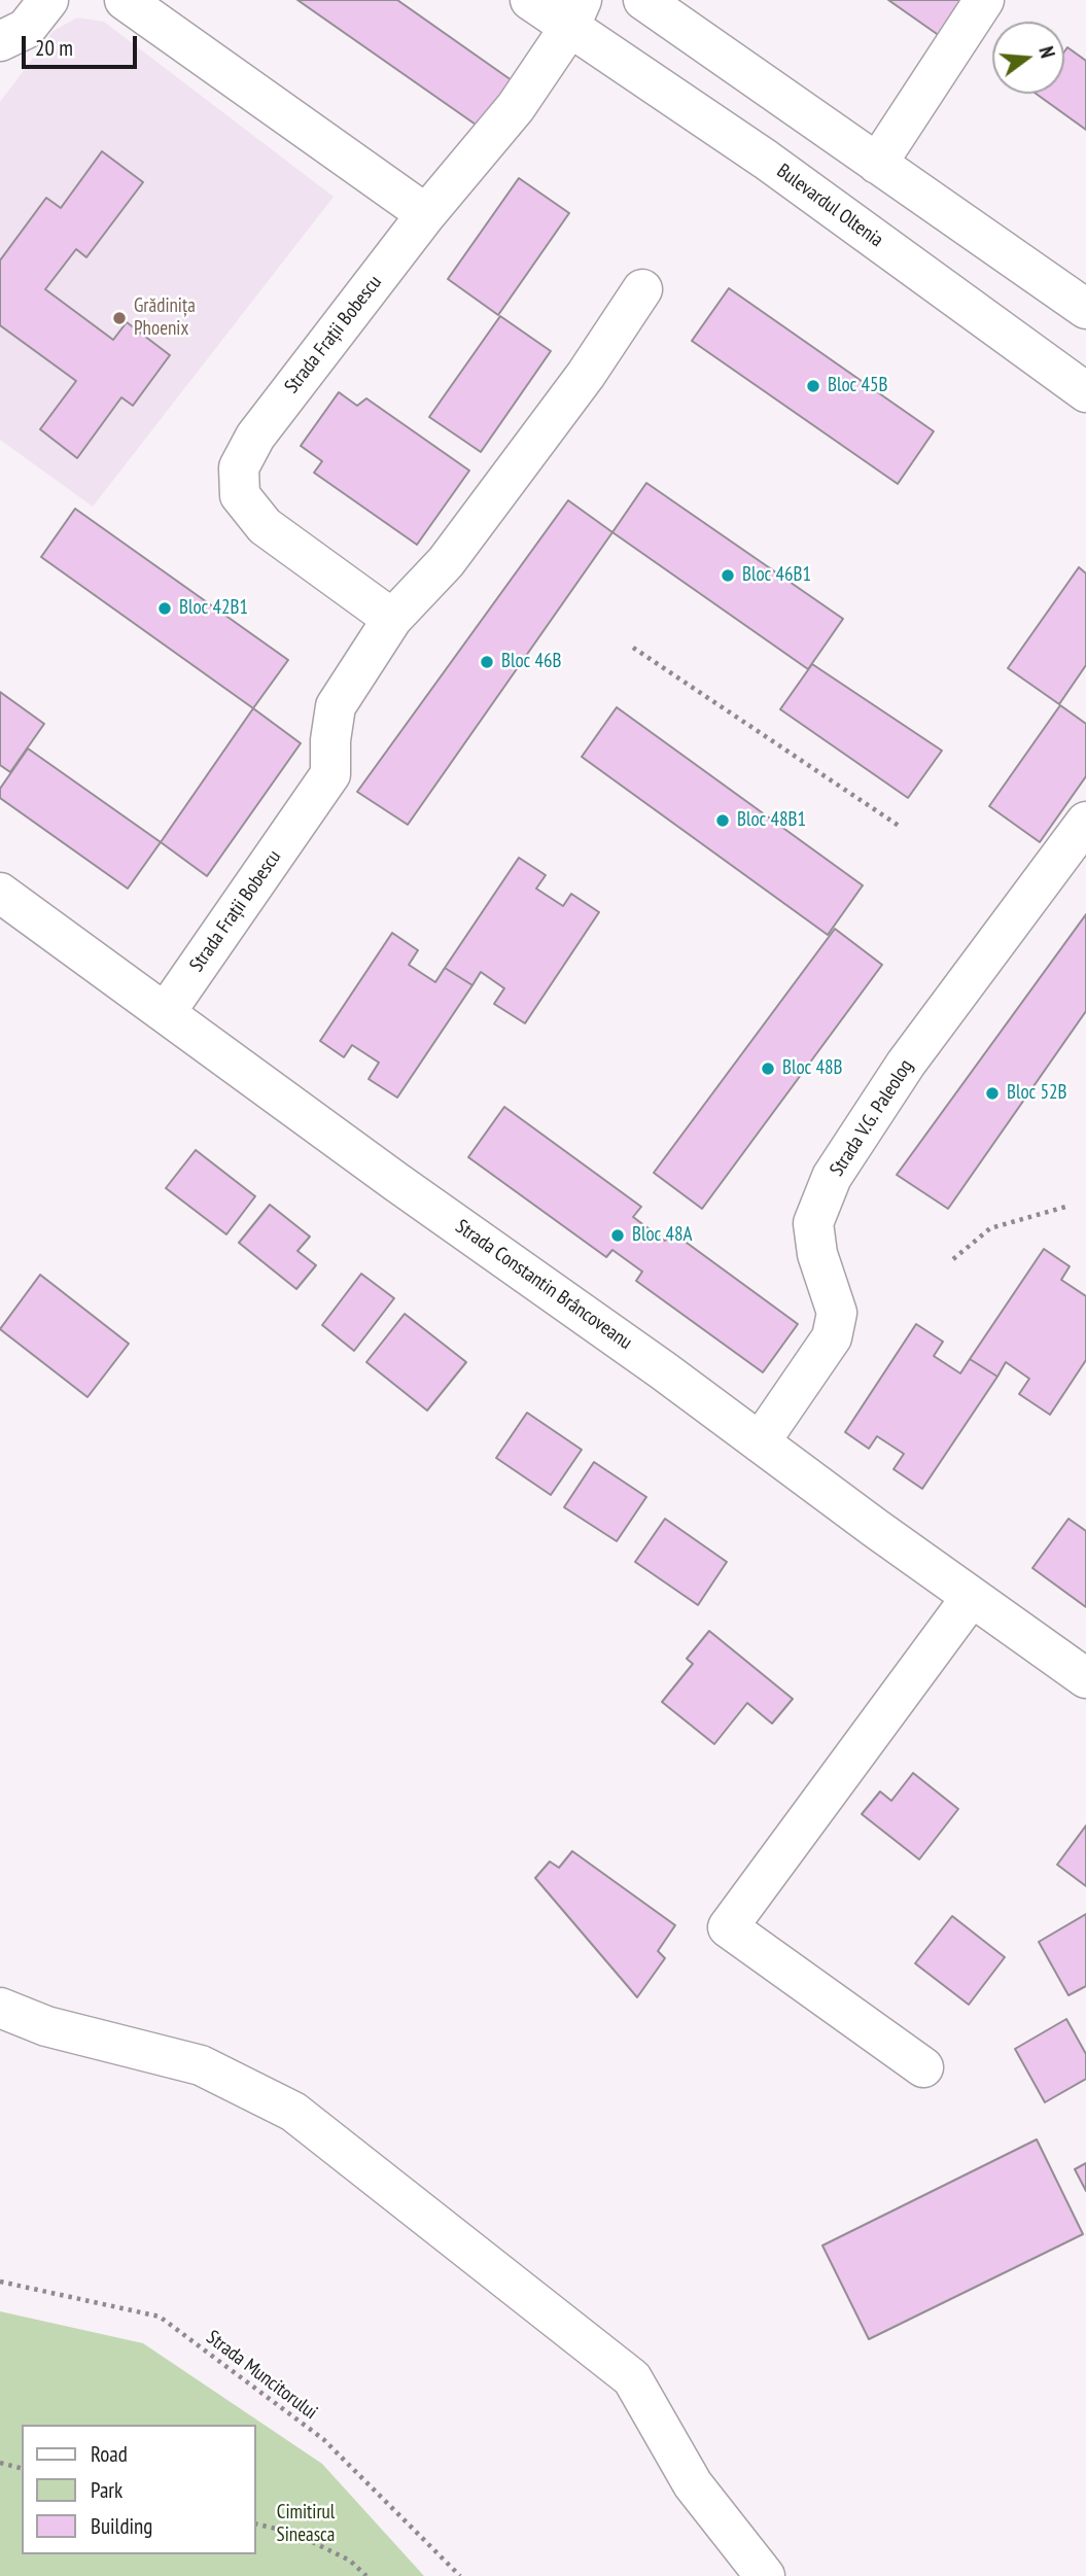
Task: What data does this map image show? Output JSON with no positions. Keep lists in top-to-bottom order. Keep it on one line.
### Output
{"streets":{"street":["Bulevardul Oltenia","Strada Frații Bobescu","Strada V.G. Paleolog","Strada Constantin Brâncoveanu"],"path":["Strada Muncitorului"]},"crossings":[["Bulevardul Oltenia","Strada Frații Bobescu"],["Strada Frații Bobescu","Strada Constantin Brâncoveanu"],["Strada V.G. Paleolog","Strada Constantin Brâncoveanu"]],"parks":["Cimitirul Sineasca"],"places":["Grădinița Phoenix","Bloc 45B","Bloc 46B1","Bloc 42B1","Bloc 46B","Bloc 48B1","Bloc 48B","Bloc 52B","Bloc 48A"],"legend":["Road","Park","Building"],"scale_bar":"20 m","north":"right"}
